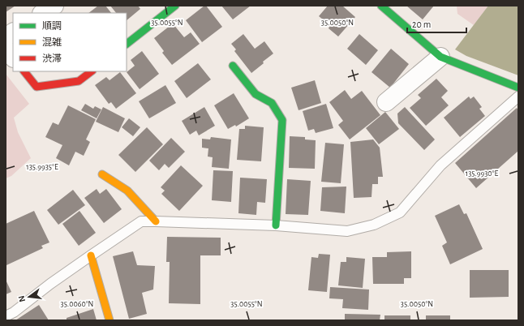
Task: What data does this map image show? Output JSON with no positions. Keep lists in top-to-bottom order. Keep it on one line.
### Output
{"legend":["順調","混雑","渋滞"],"scale_bar":"20 m","north":"left","coordinates":["35.0055°N","35.0050°N","135.9935°E","135.9930°E","35.0060°N"]}
